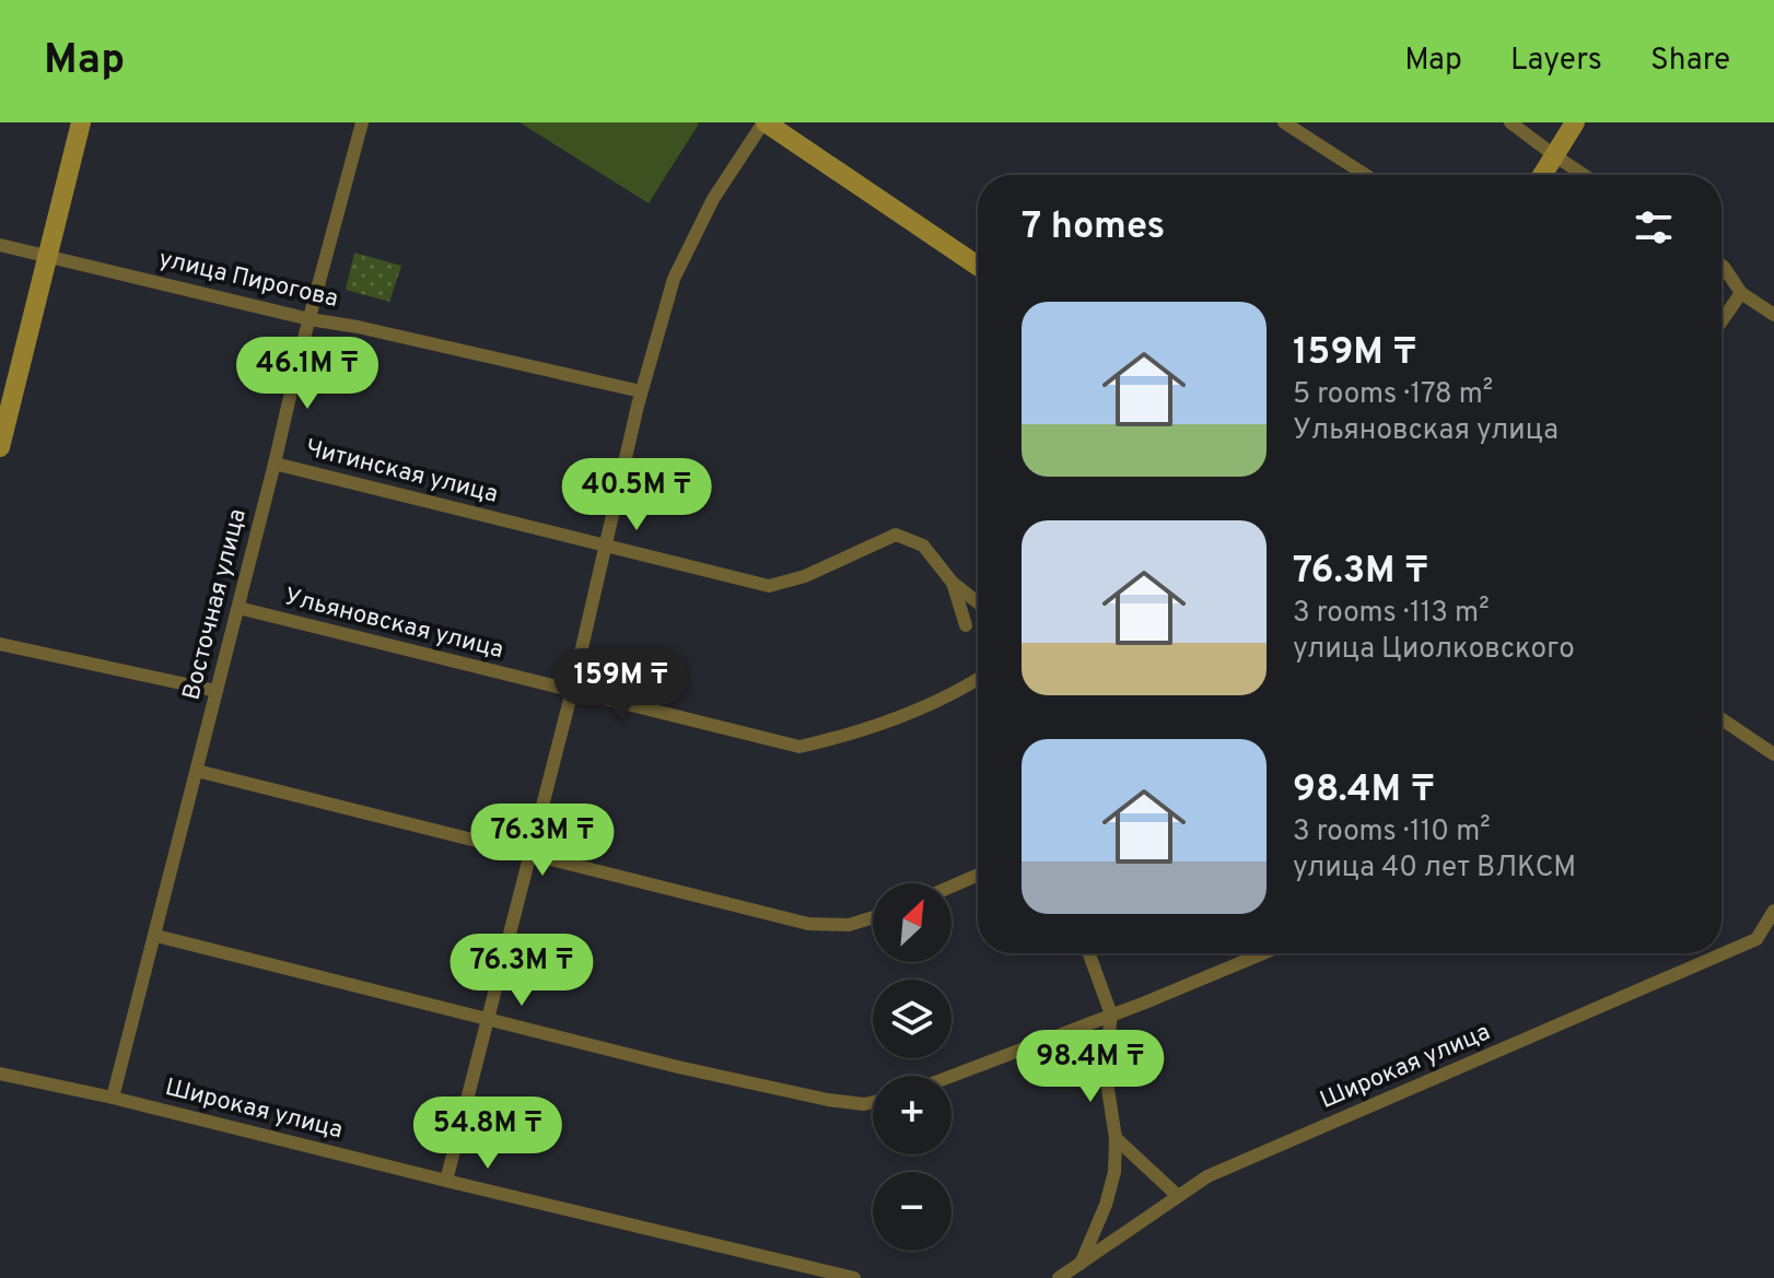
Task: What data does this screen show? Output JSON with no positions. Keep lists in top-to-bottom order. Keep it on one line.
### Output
{"streets":{"street":["улица Пирогова","Читинская улица","Восточная улица","Ульяновская улица","Широкая улица"]},"crossings":[["улица Пирогова","Восточная улица"],["Читинская улица","Восточная улица"],["Восточная улица","Ульяновская улица"],["Восточная улица","Широкая улица"]],"north":"top right","page":{"header":"Map","nav":["Map","Layers","Share"],"heading":"7 homes","list":[{"name":"159M ₸","note":"5 rooms · 178 m² · Ульяновская улица"},{"name":"76.3M ₸","note":"3 rooms · 113 m² · улица Циолковского"},{"name":"98.4M ₸","note":"3 rooms · 110 m² · улица 40 лет ВЛКСМ"}],"price":["46.1M ₸","40.5M ₸","159M ₸","76.3M ₸","76.3M ₸","98.4M ₸","54.8M ₸"],"map_buttons":["+","−"]}}
